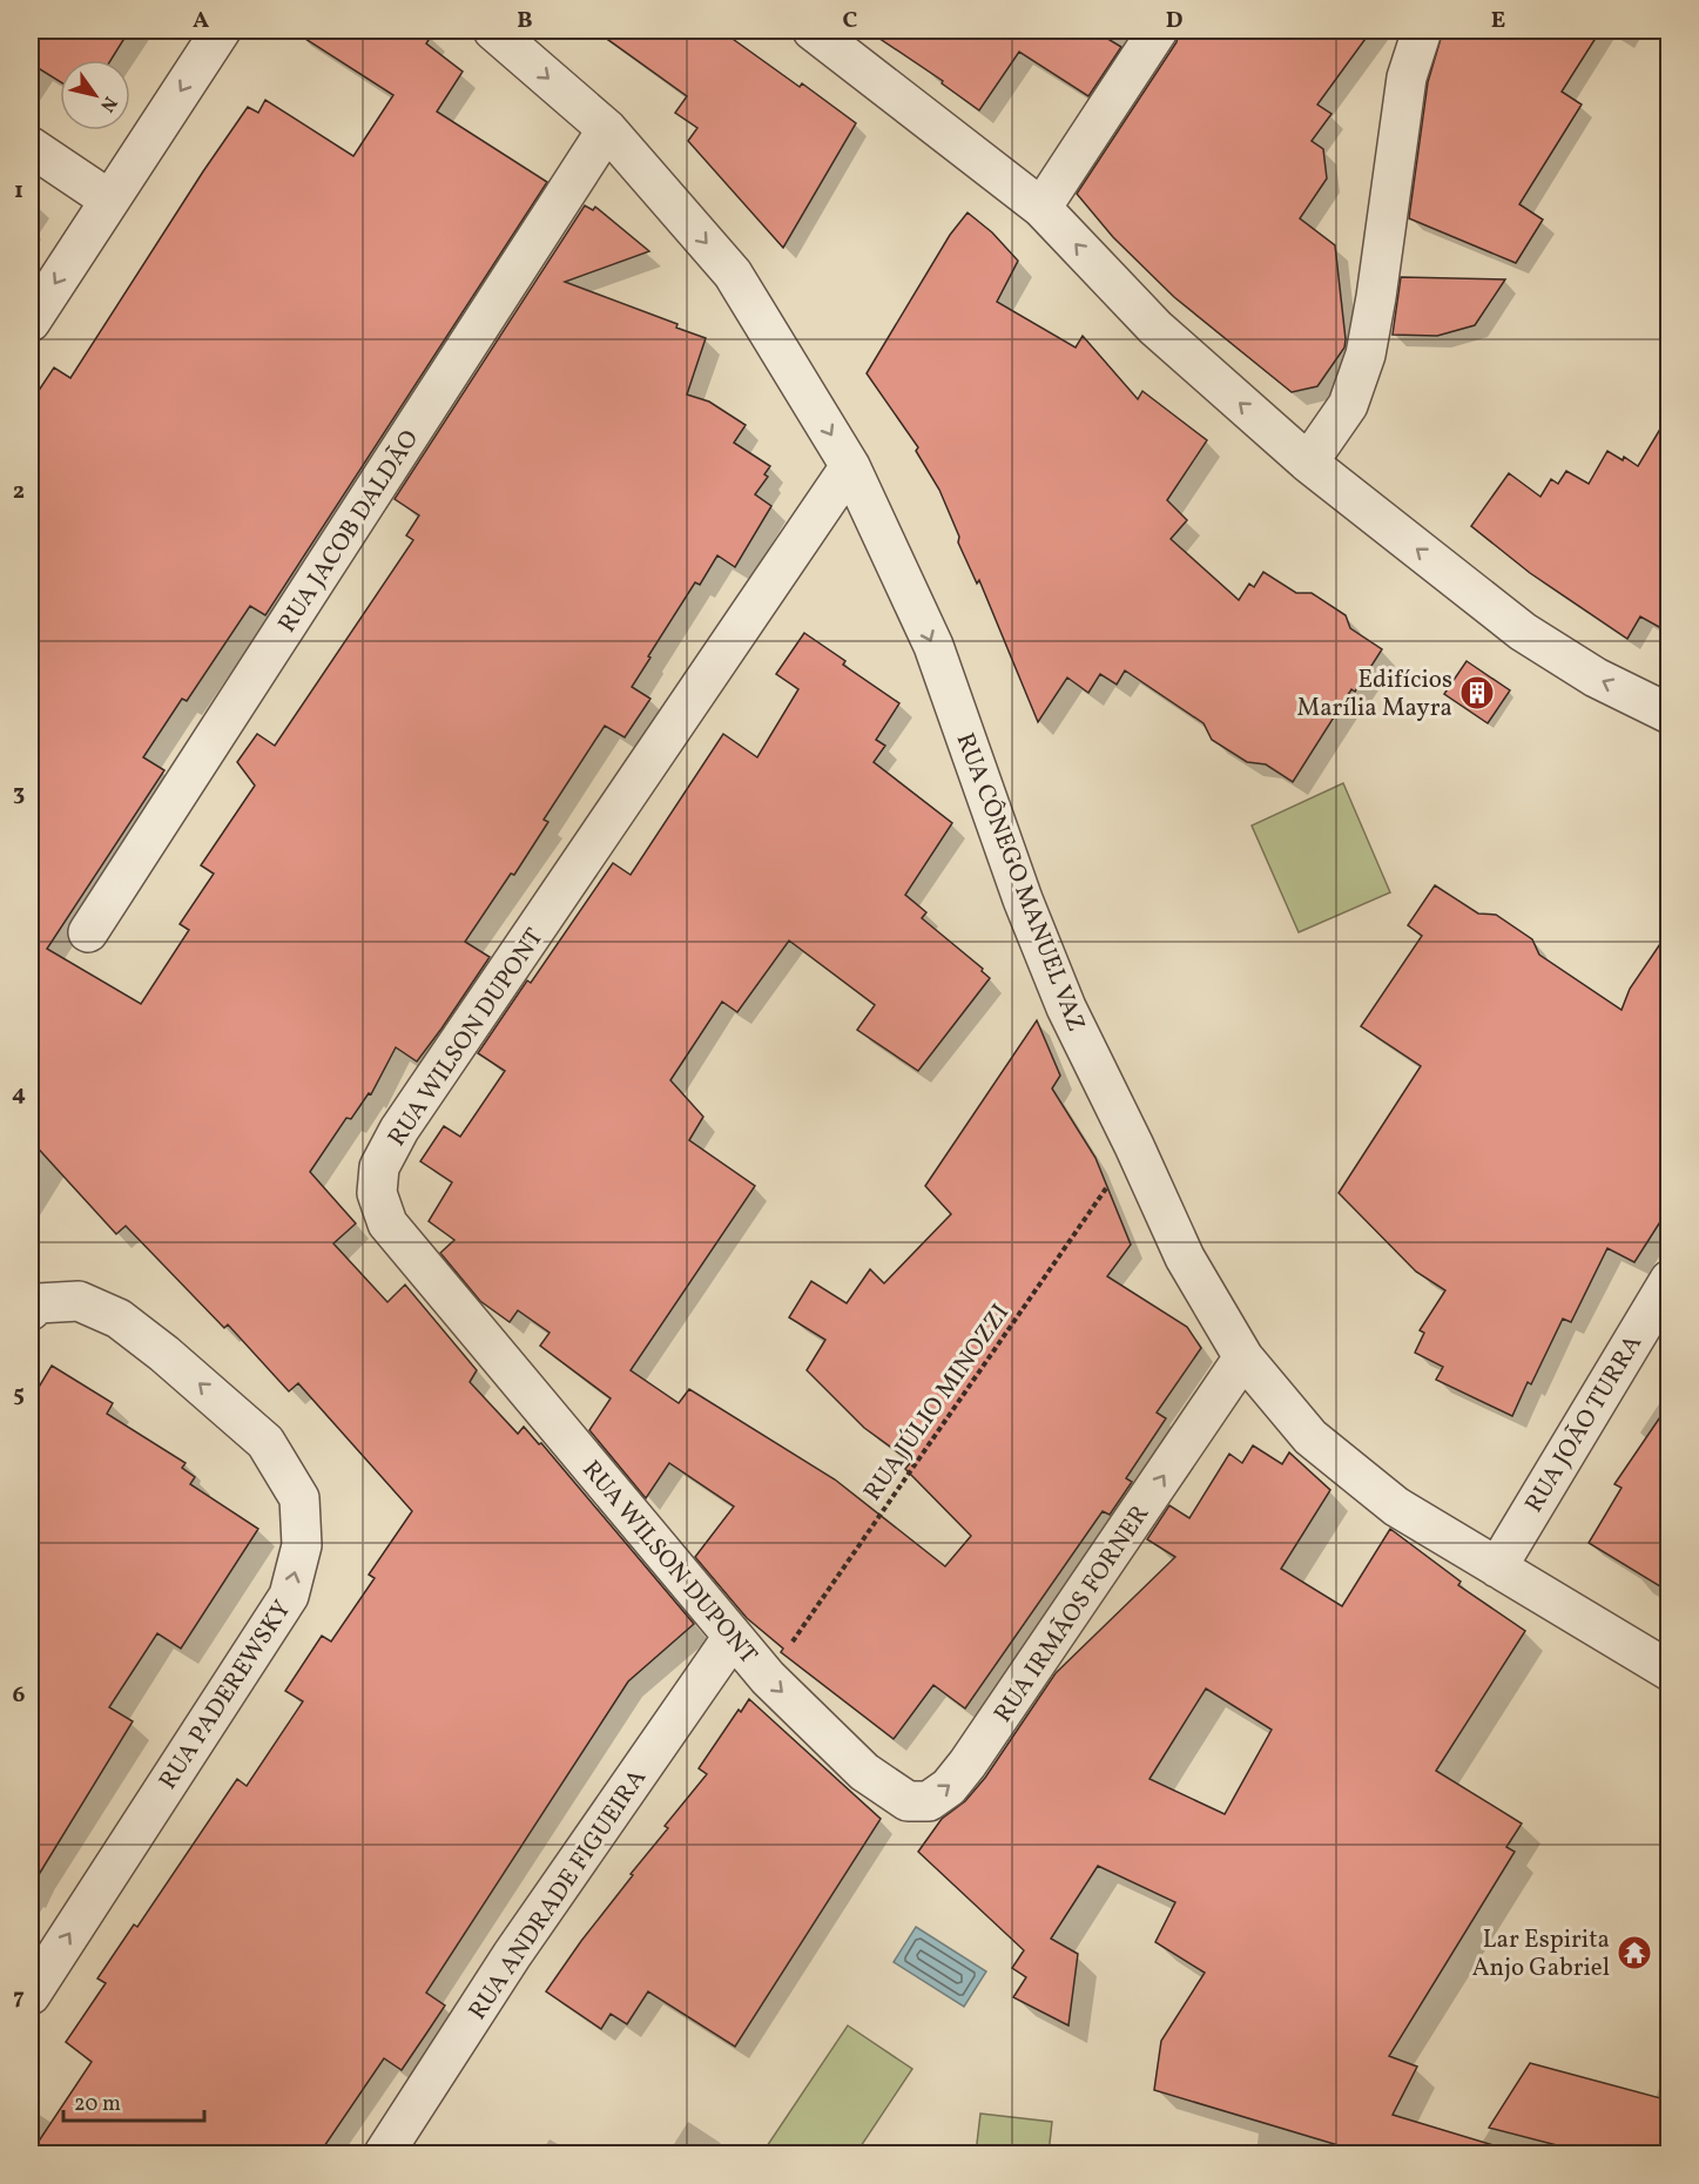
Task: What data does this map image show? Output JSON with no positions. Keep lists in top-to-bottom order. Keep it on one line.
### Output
{"streets":{"street":["RUA JACOB DALDÃO","RUA CÔNEGO MANUEL VAZ","RUA WILSON DUPONT","RUA JOÃO TURRA","RUA IRMÃOS FORNER","RUA PADEREWSKY","RUA ANDRADE FIGUEIRA"],"path":["RUA JÚLIO MINOZZI"]},"crossings":[["RUA JACOB DALDÃO","RUA CÔNEGO MANUEL VAZ"],["RUA CÔNEGO MANUEL VAZ","RUA WILSON DUPONT"],["RUA CÔNEGO MANUEL VAZ","RUA JÚLIO MINOZZI"],["RUA CÔNEGO MANUEL VAZ","RUA JOÃO TURRA"],["RUA CÔNEGO MANUEL VAZ","RUA IRMÃOS FORNER"],["RUA WILSON DUPONT","RUA JÚLIO MINOZZI"],["RUA WILSON DUPONT","RUA IRMÃOS FORNER"],["RUA WILSON DUPONT","RUA ANDRADE FIGUEIRA"]],"one_way":["RUA IRMÃOS FORNER"],"places":{"building":["Edifícios Marília Mayra"],"temple":["Lar Espirita Anjo Gabriel"]},"scale_bar":"20 m","north":"bottom right","grid":{"columns":["A","B","C","D","E"],"rows":["1","2","3","4","5","6","7"]}}
